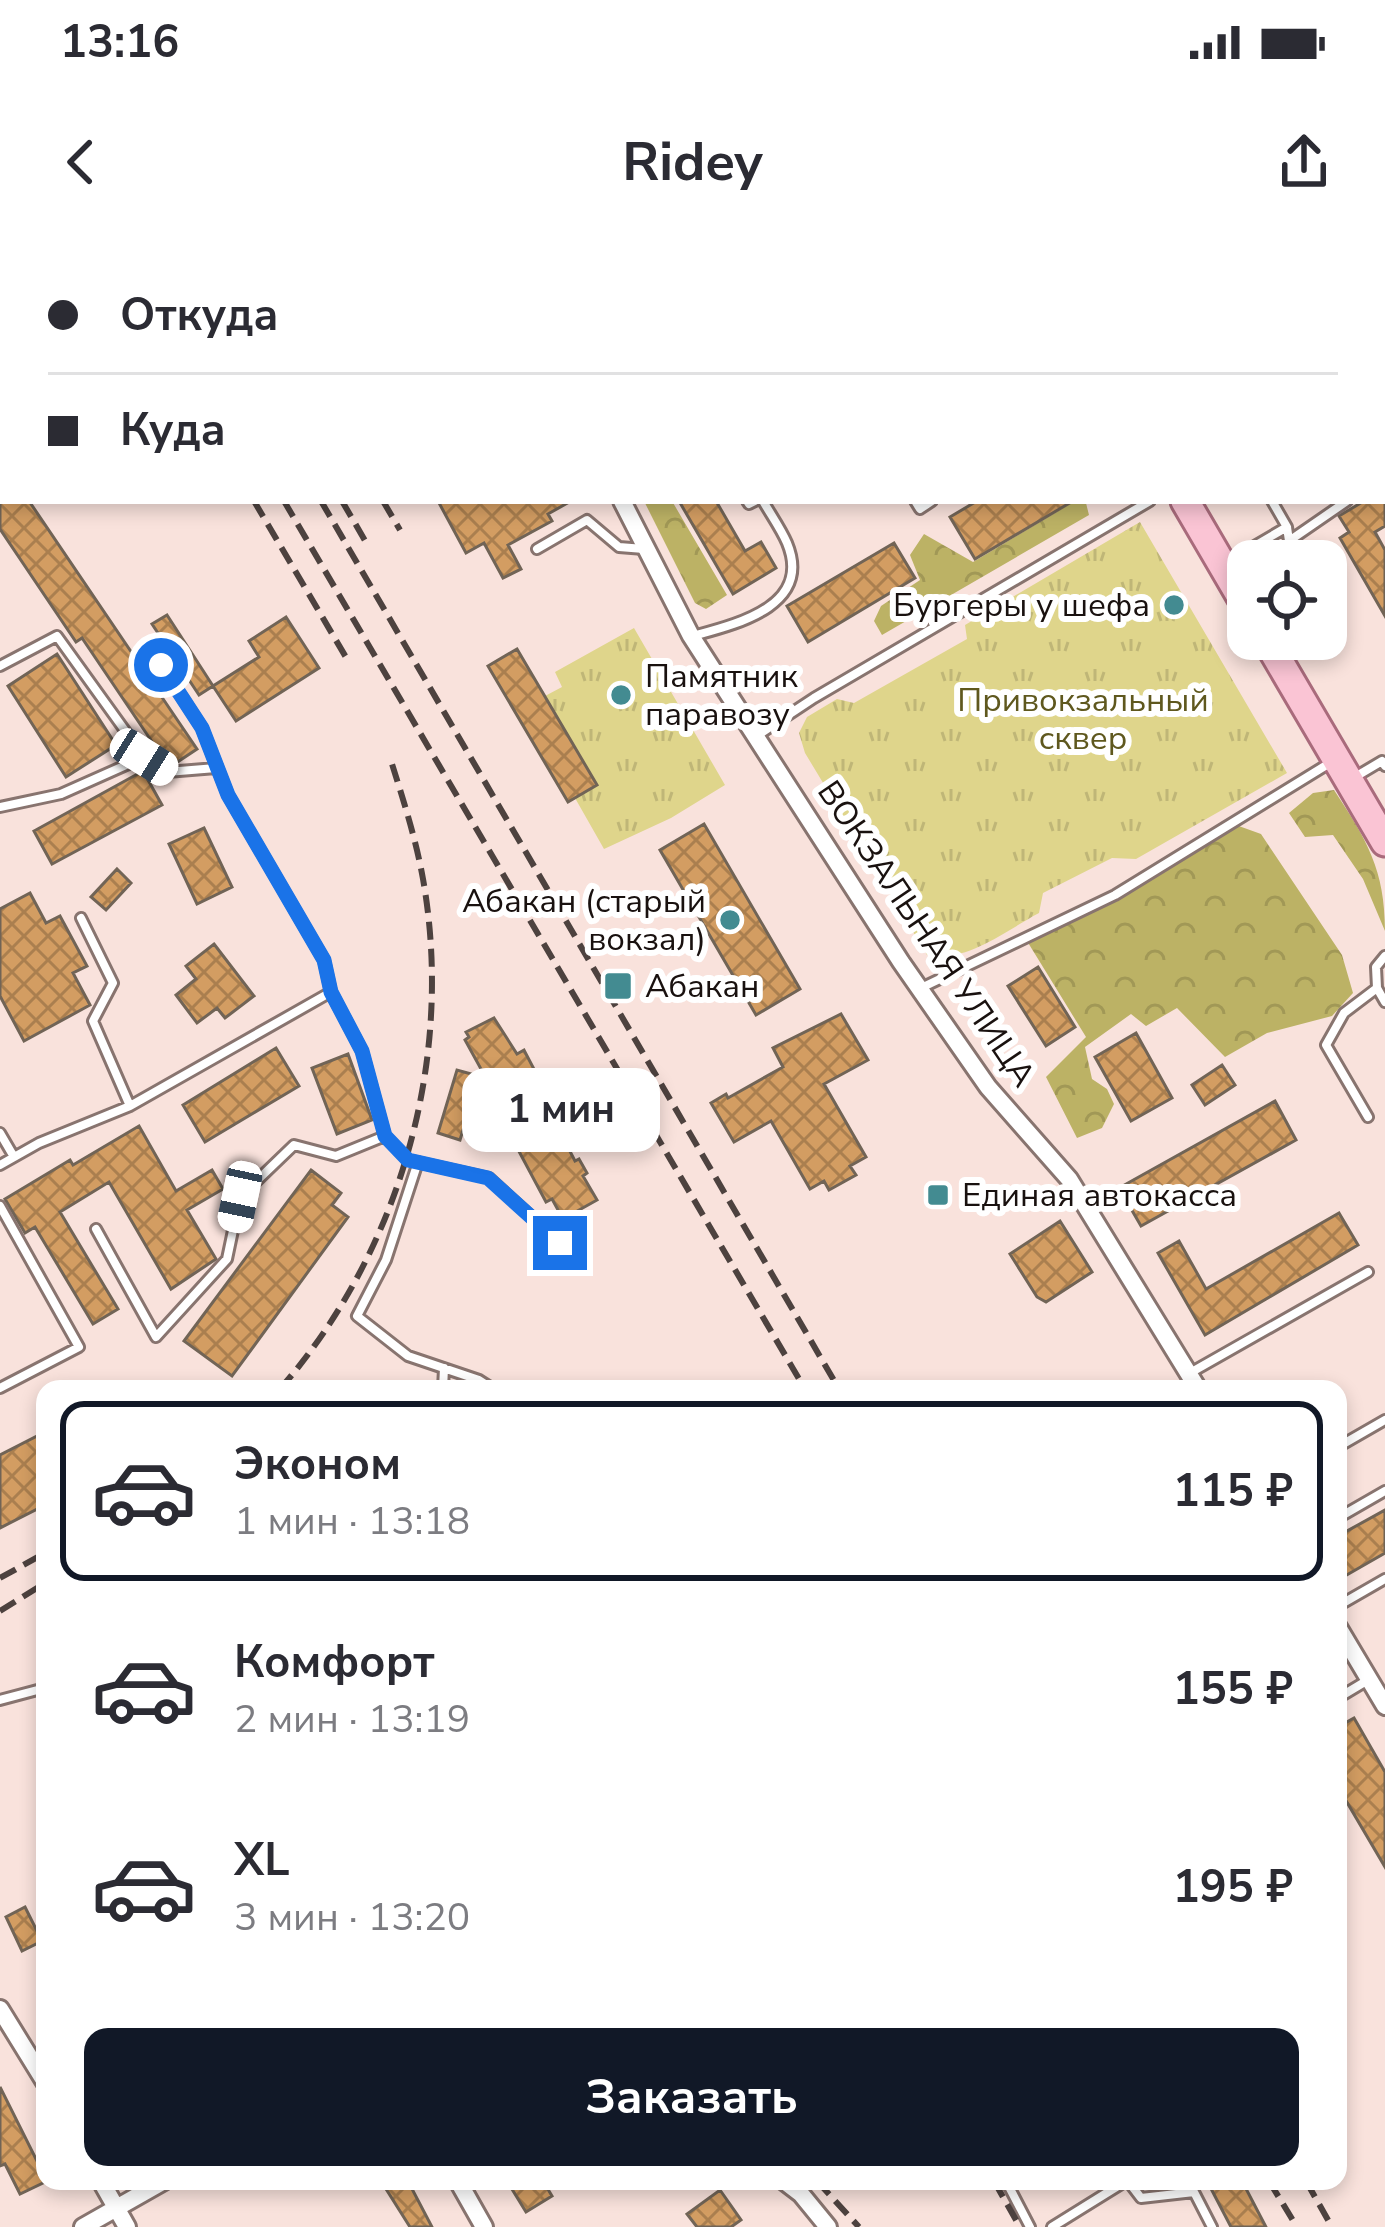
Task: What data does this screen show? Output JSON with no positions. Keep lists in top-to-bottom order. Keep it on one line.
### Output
{"streets":{"street":["ВОКЗАЛЬНАЯ УЛИЦА"]},"parks":["Привокзальный сквер"],"places":{"other":["Бургеры у шефа","Памятник паравозу","Абакан (старый вокзал)"],"transit":["Абакан","Единая автокасса"]},"page":{"status":"13:16","header":"Ridey","banner":["Откуда","Куда"],"bubble":"1 мин","list":[{"name":"Эконом","note":"1 мин · 13:18","value":"115 ₽"},{"name":"Комфорт","note":"2 мин · 13:19","value":"155 ₽"},{"name":"XL","note":"3 мин · 13:20","value":"195 ₽"}],"buttons":"Заказать"}}
